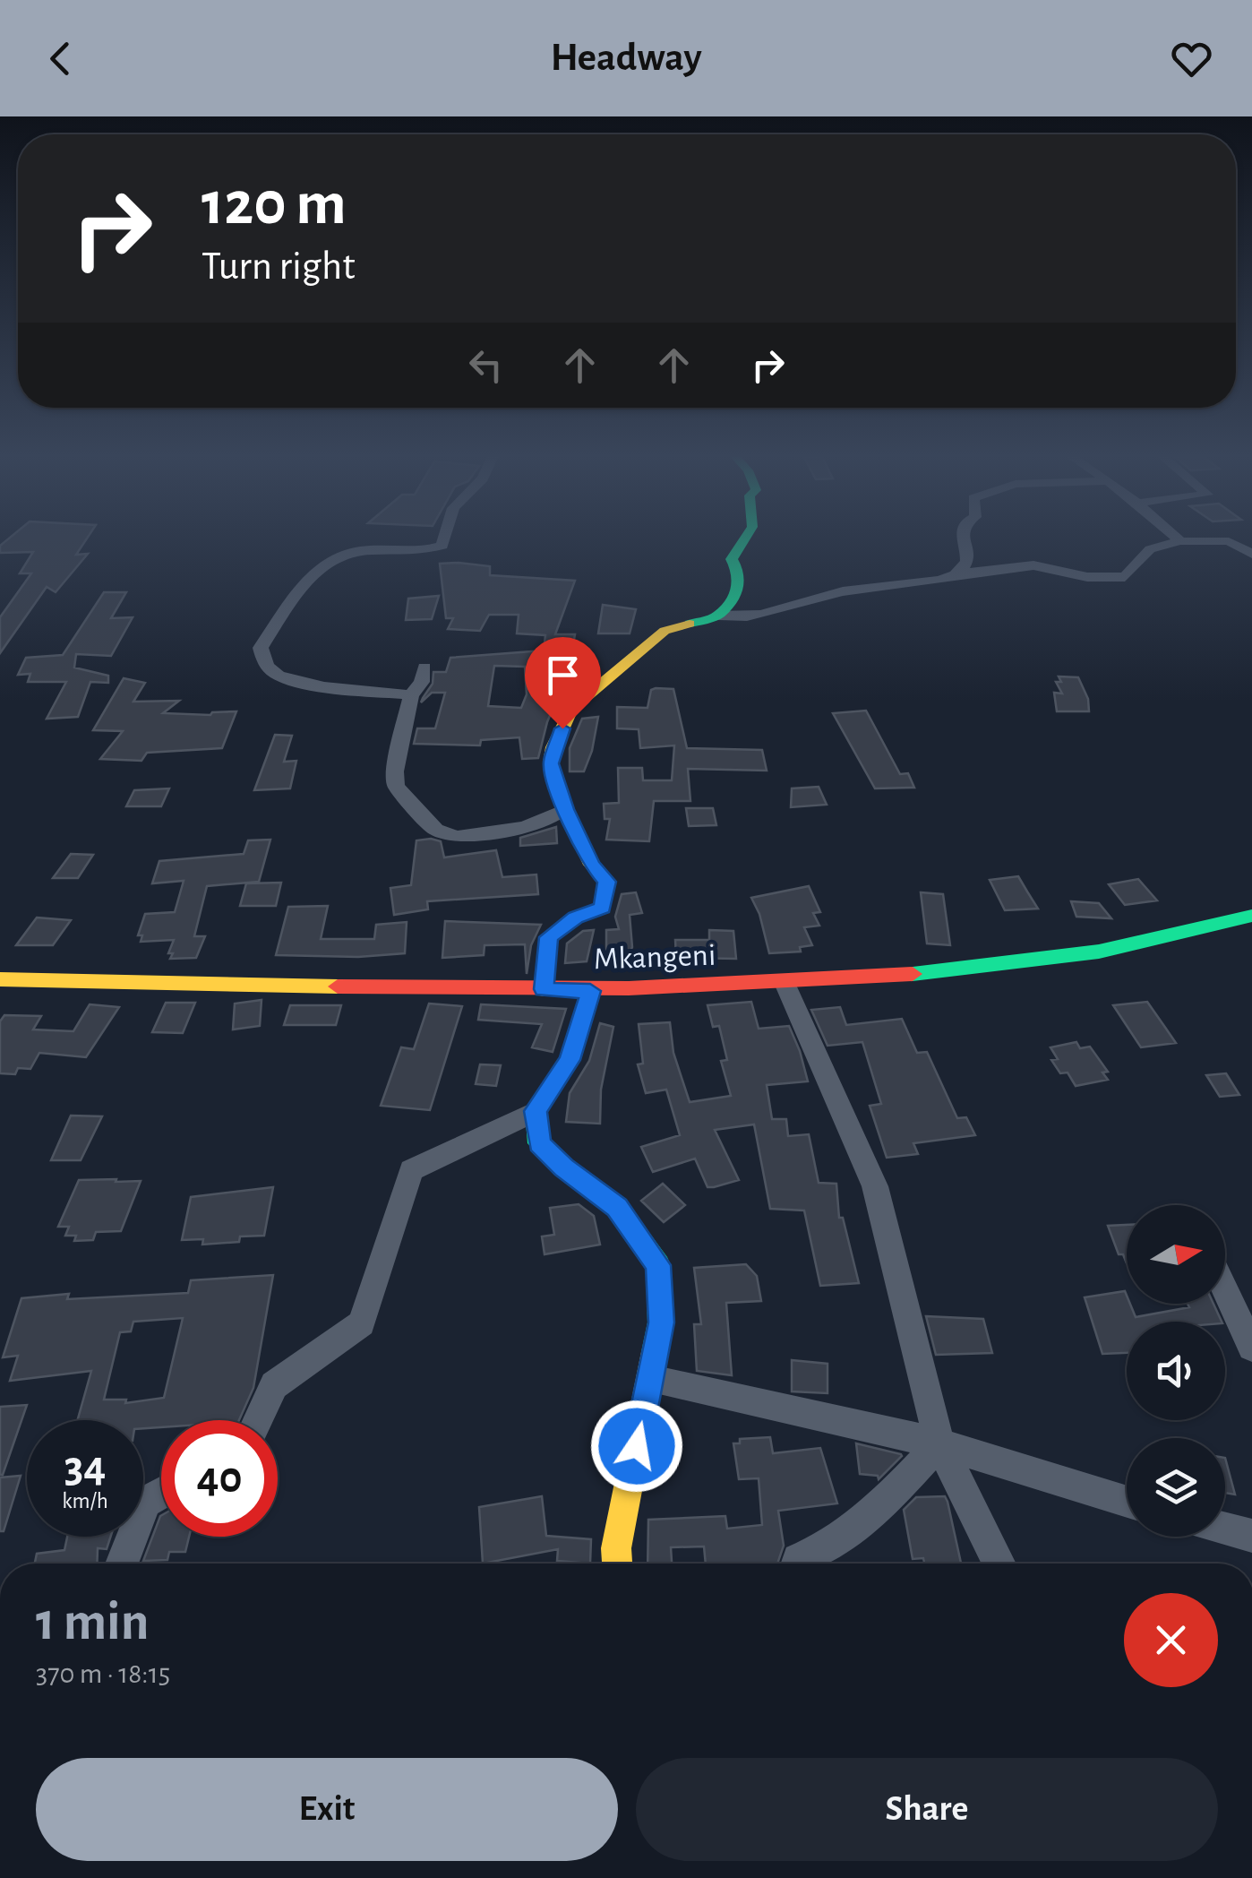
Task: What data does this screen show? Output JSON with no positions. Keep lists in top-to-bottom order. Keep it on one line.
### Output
{"streets":{"street":["Mkangeni"]},"north":"right","page":{"header":"Headway","turn":["120 m","Turn right"],"speed":"34 km/h","limit":"40","heading":["1 min","370 m · 18:15"],"buttons":["Exit","Share"]}}
